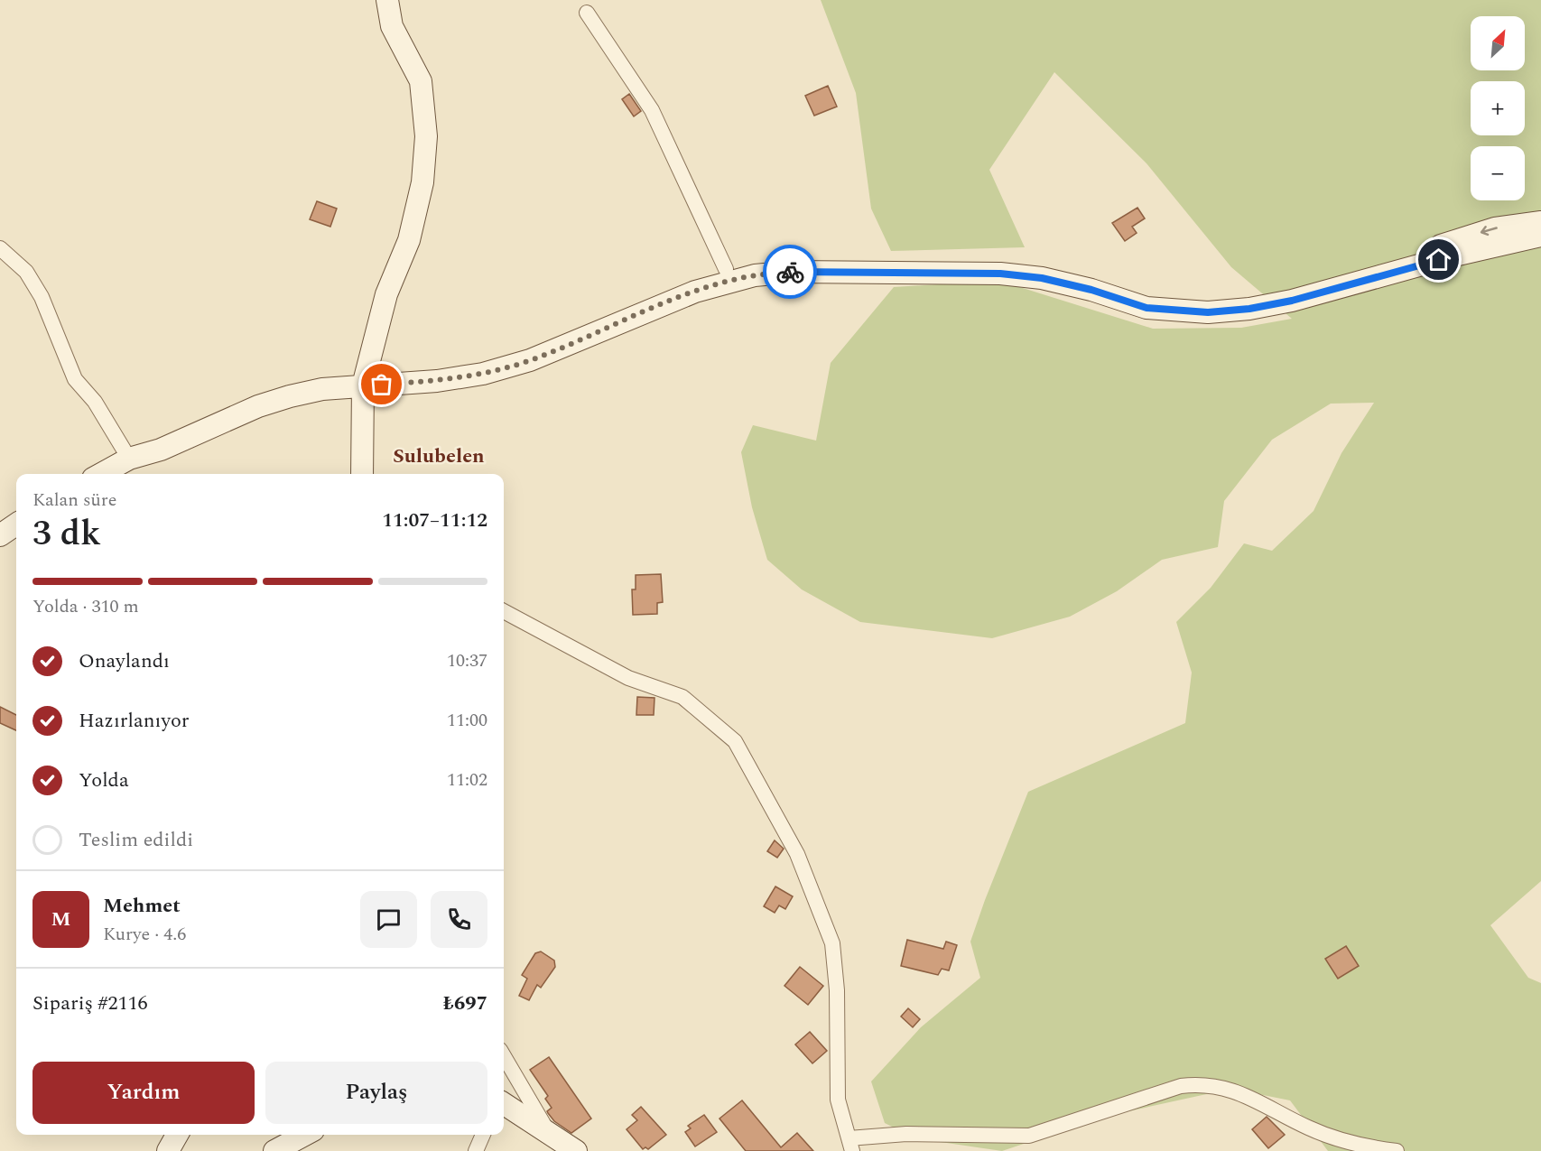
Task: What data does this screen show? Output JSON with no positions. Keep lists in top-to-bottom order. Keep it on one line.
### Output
{"districts":["Sulubelen"],"north":"top right","page":{"map_buttons":["+","−"],"heading":["3 dk","Kalan süre","11:07–11:12"],"panel":["Mehmet","Kurye · 4.6","Sipariş #2116","₺697"],"bar":"Yolda · 310 m","list":[["Onaylandı","10:37"],["Hazırlanıyor","11:00"],["Yolda","11:02"],"Teslim edildi"],"round":"M","buttons":["Yardım","Paylaş"]}}
